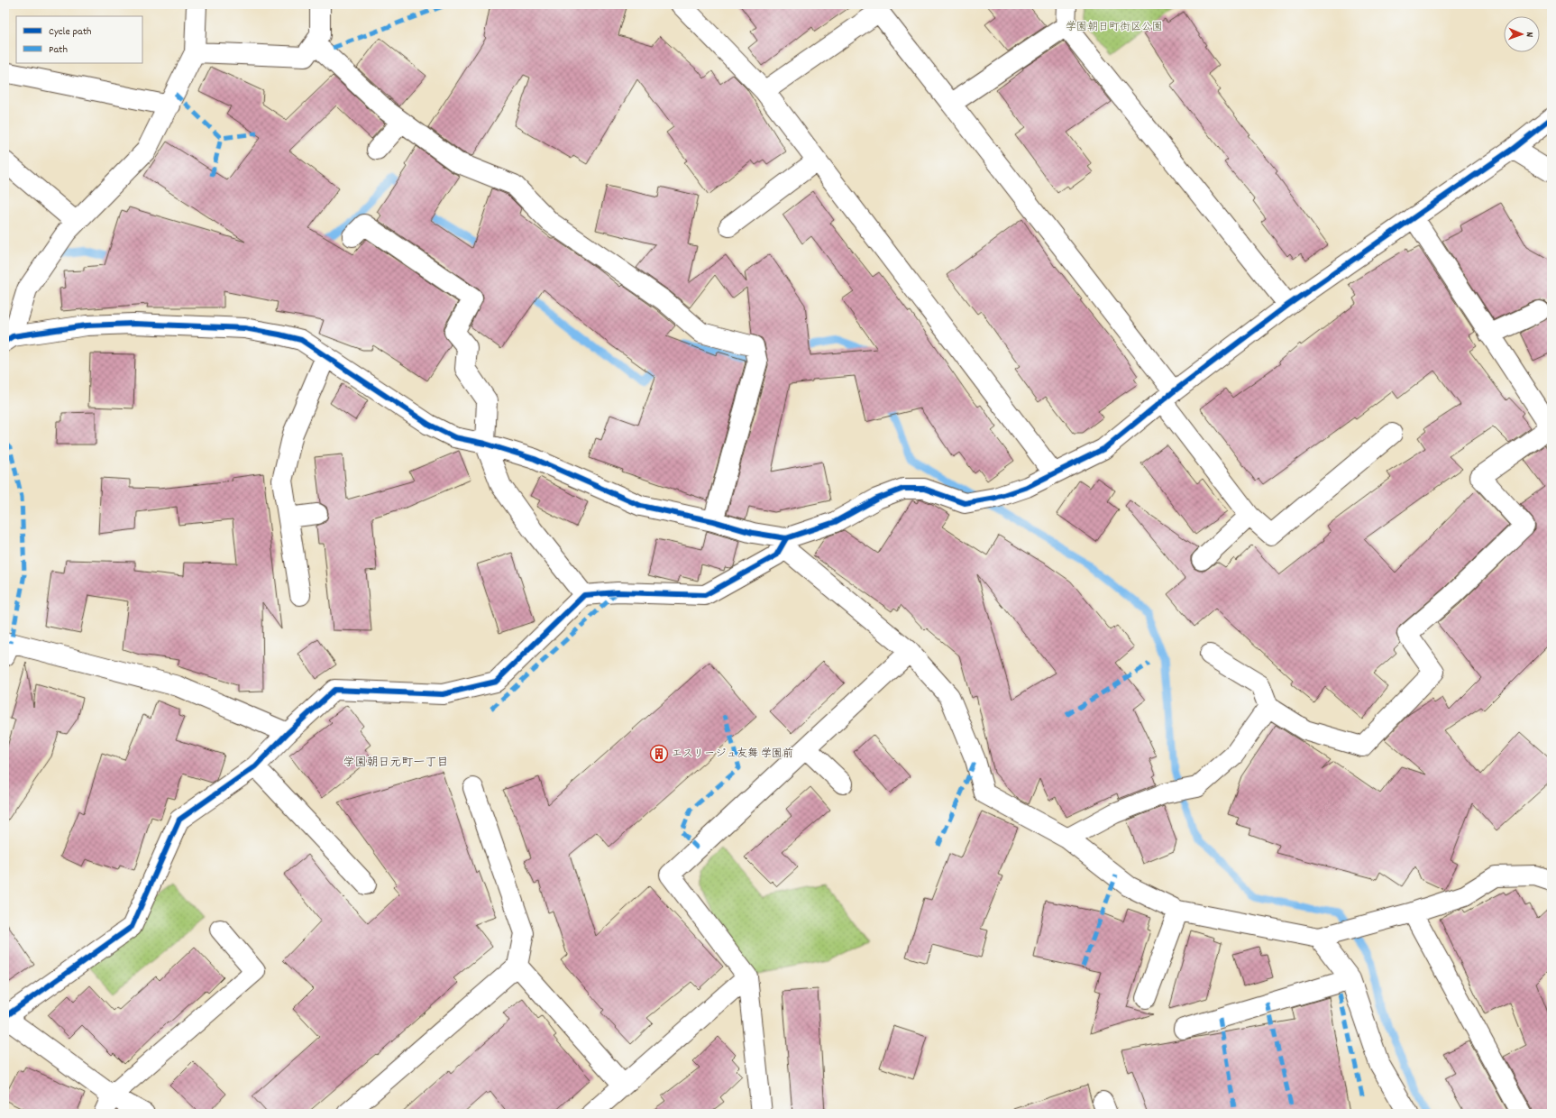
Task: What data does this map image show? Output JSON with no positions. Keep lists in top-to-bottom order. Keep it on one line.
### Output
{"districts":["学園朝日元町一丁目"],"parks":["学園朝日町街区公園"],"places":{"building":["エスリージュ友舞 学園前"]},"legend":["Cycle path","Path"],"north":"right"}
